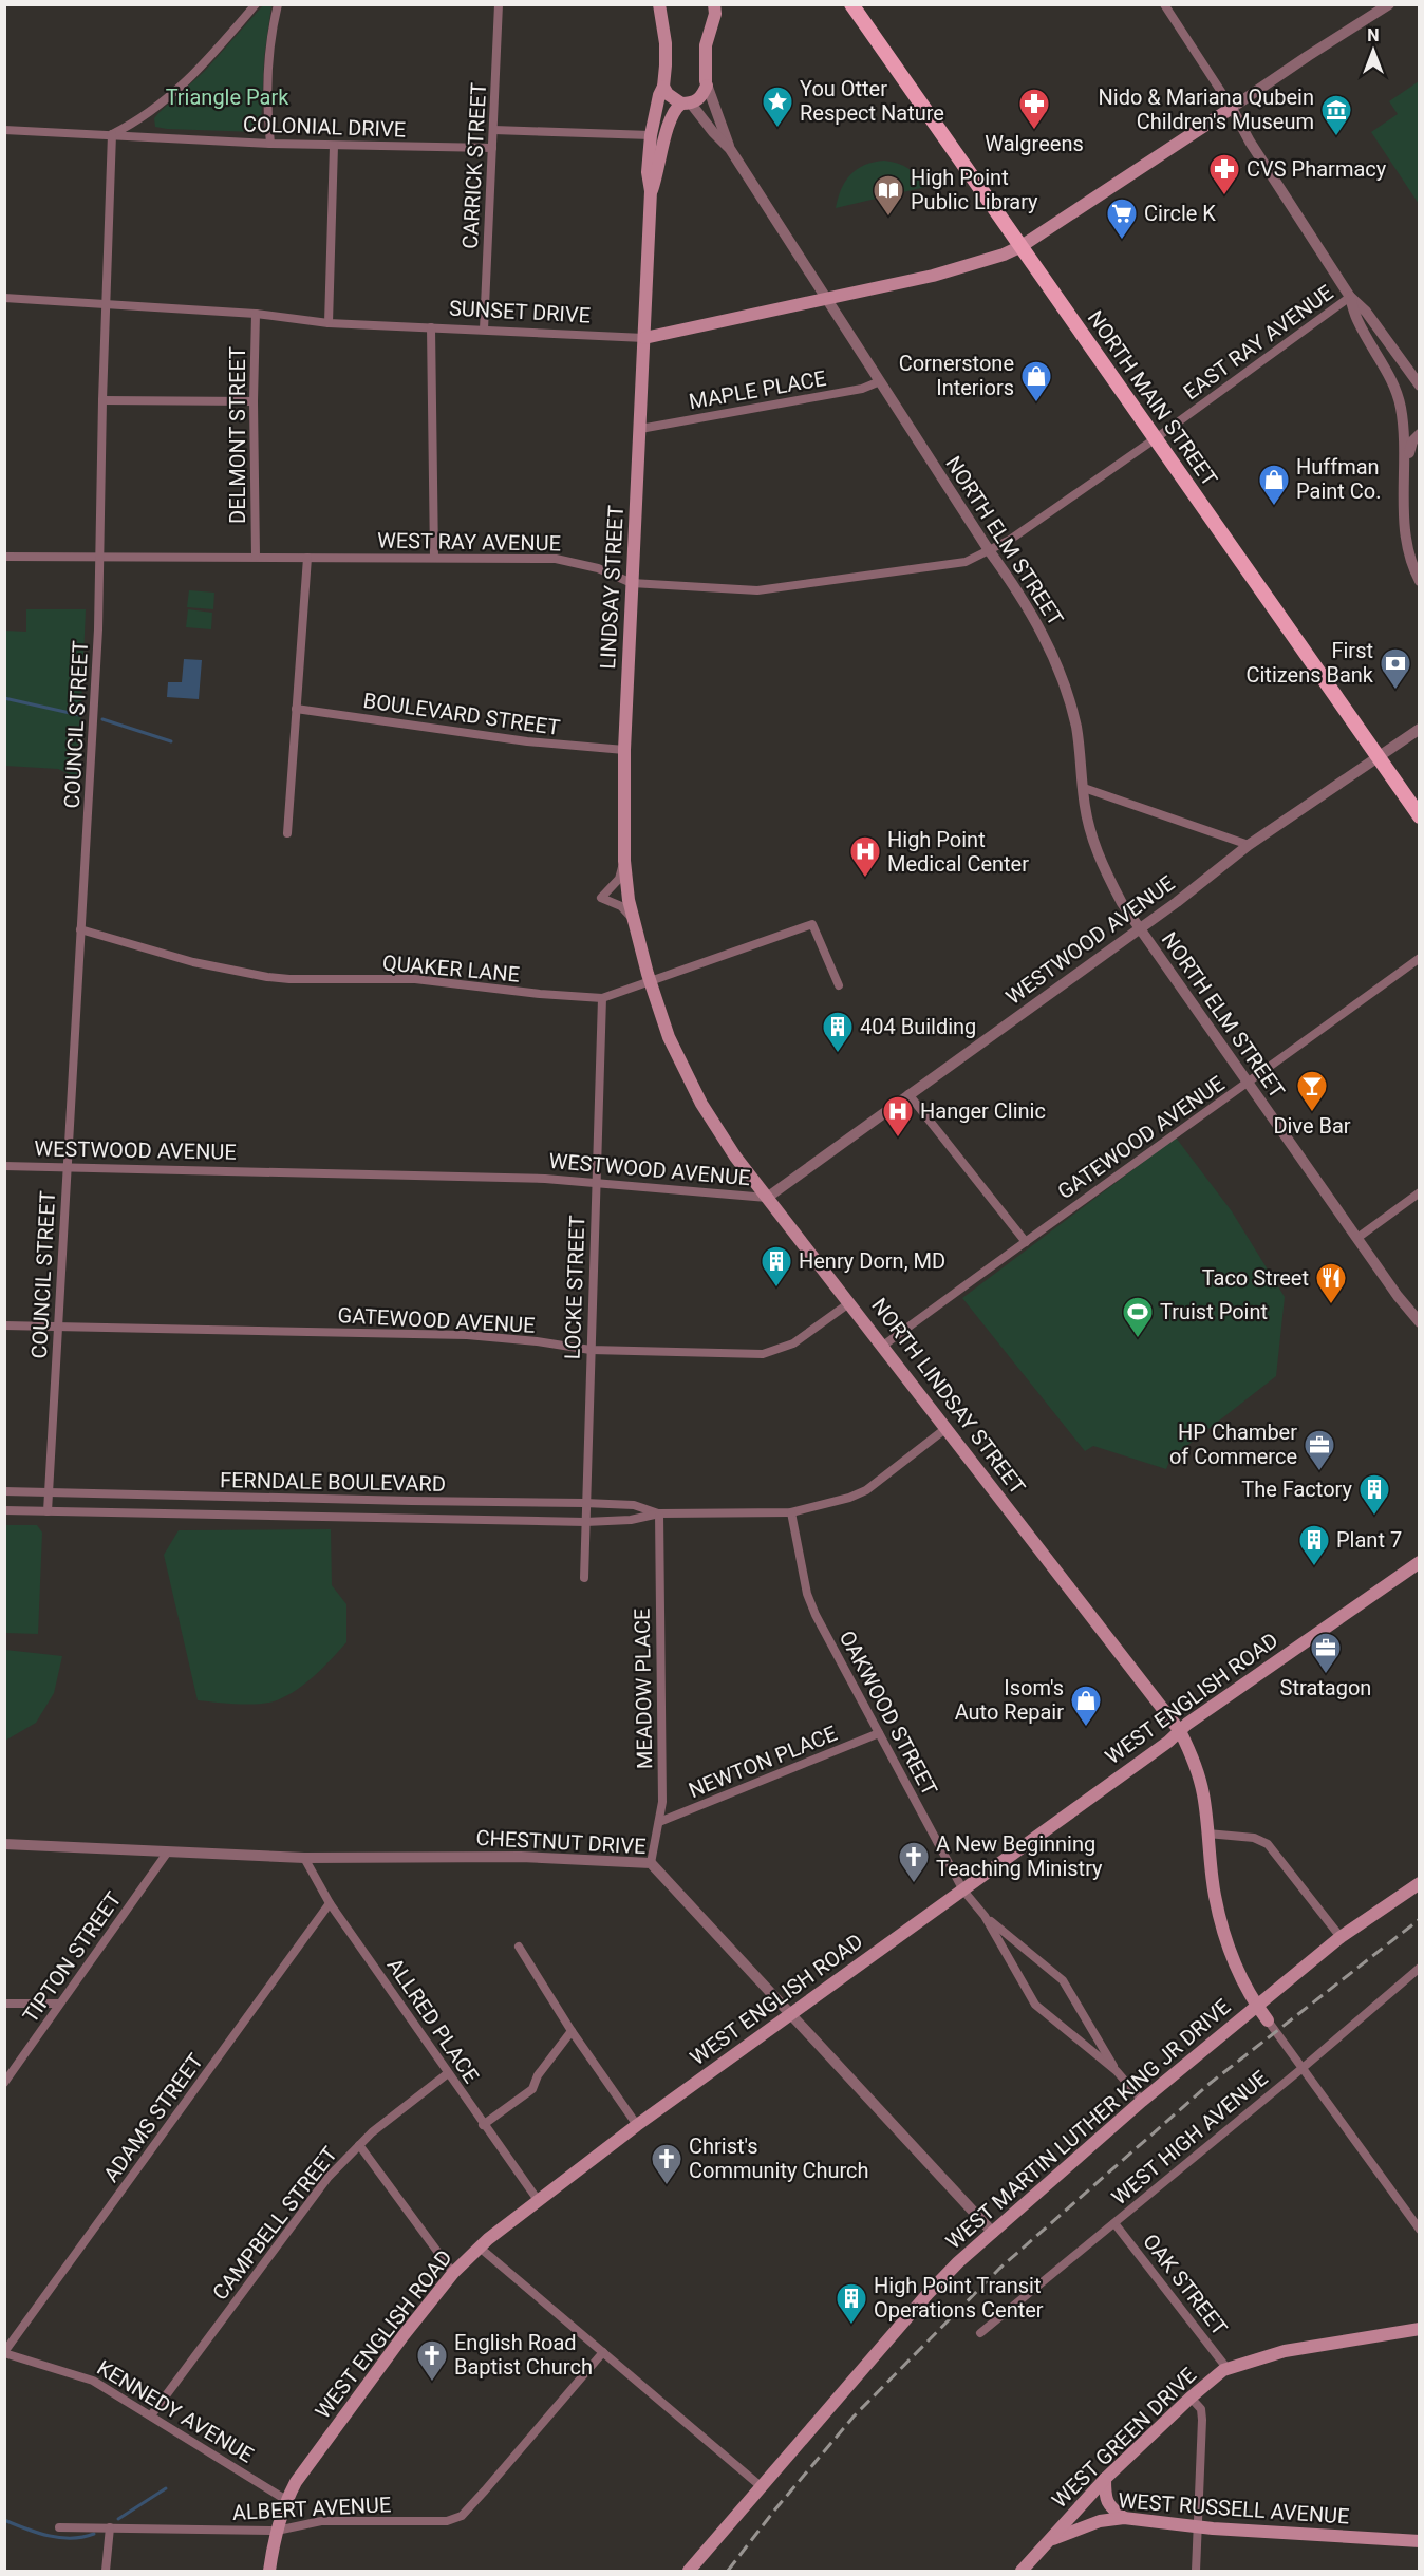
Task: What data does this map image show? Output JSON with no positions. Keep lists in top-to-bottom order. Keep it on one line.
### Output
{"streets":{"main road":["SUNSET DRIVE","NORTH MAIN STREET","LINDSAY STREET","NORTH LINDSAY STREET","WEST ENGLISH ROAD","WEST MARTIN LUTHER KING JR DRIVE","WEST GREEN DRIVE","WEST RUSSELL AVENUE"],"street":["COLONIAL DRIVE","CARRICK STREET","EAST RAY AVENUE","MAPLE PLACE","DELMONT STREET","NORTH ELM STREET","WEST RAY AVENUE","BOULEVARD STREET","COUNCIL STREET","WESTWOOD AVENUE","QUAKER LANE","GATEWOOD AVENUE","LOCKE STREET","FERNDALE BOULEVARD","MEADOW PLACE","OAKWOOD STREET","NEWTON PLACE","CHESTNUT DRIVE","TIPTON STREET","ALLRED PLACE","ADAMS STREET","WEST HIGH AVENUE","CAMPBELL STREET","OAK STREET","KENNEDY AVENUE","ALBERT AVENUE"]},"crossings":[["COLONIAL DRIVE","CARRICK STREET"],["COLONIAL DRIVE","COUNCIL STREET"],["CARRICK STREET","SUNSET DRIVE"],["SUNSET DRIVE","NORTH MAIN STREET"],["SUNSET DRIVE","DELMONT STREET"],["SUNSET DRIVE","NORTH ELM STREET"],["SUNSET DRIVE","LINDSAY STREET"],["SUNSET DRIVE","COUNCIL STREET"],["EAST RAY AVENUE","NORTH MAIN STREET"],["EAST RAY AVENUE","WEST RAY AVENUE"],["MAPLE PLACE","NORTH ELM STREET"],["MAPLE PLACE","LINDSAY STREET"],["NORTH MAIN STREET","WEST RAY AVENUE"],["NORTH MAIN STREET","WESTWOOD AVENUE"],["DELMONT STREET","WEST RAY AVENUE"],["NORTH ELM STREET","WEST RAY AVENUE"],["NORTH ELM STREET","WESTWOOD AVENUE"],["NORTH ELM STREET","GATEWOOD AVENUE"],["WEST RAY AVENUE","LINDSAY STREET"],["WEST RAY AVENUE","COUNCIL STREET"],["LINDSAY STREET","BOULEVARD STREET"],["LINDSAY STREET","QUAKER LANE"],["LINDSAY STREET","NORTH LINDSAY STREET"],["COUNCIL STREET","WESTWOOD AVENUE"],["COUNCIL STREET","QUAKER LANE"],["COUNCIL STREET","GATEWOOD AVENUE"],["COUNCIL STREET","FERNDALE BOULEVARD"],["WESTWOOD AVENUE","LOCKE STREET"],["WESTWOOD AVENUE","NORTH LINDSAY STREET"],["QUAKER LANE","LOCKE STREET"],["QUAKER LANE","NORTH LINDSAY STREET"],["GATEWOOD AVENUE","LOCKE STREET"],["GATEWOOD AVENUE","NORTH LINDSAY STREET"],["LOCKE STREET","FERNDALE BOULEVARD"],["NORTH LINDSAY STREET","FERNDALE BOULEVARD"],["NORTH LINDSAY STREET","WEST ENGLISH ROAD"],["NORTH LINDSAY STREET","WEST MARTIN LUTHER KING JR DRIVE"],["FERNDALE BOULEVARD","MEADOW PLACE"],["FERNDALE BOULEVARD","OAKWOOD STREET"],["MEADOW PLACE","NEWTON PLACE"],["MEADOW PLACE","CHESTNUT DRIVE"],["WEST ENGLISH ROAD","OAKWOOD STREET"],["WEST ENGLISH ROAD","CHESTNUT DRIVE"],["WEST ENGLISH ROAD","ALLRED PLACE"],["WEST ENGLISH ROAD","KENNEDY AVENUE"],["WEST ENGLISH ROAD","ALBERT AVENUE"],["OAKWOOD STREET","NEWTON PLACE"],["OAKWOOD STREET","WEST MARTIN LUTHER KING JR DRIVE"],["CHESTNUT DRIVE","TIPTON STREET"],["CHESTNUT DRIVE","ALLRED PLACE"],["CHESTNUT DRIVE","WEST MARTIN LUTHER KING JR DRIVE"],["ALLRED PLACE","ADAMS STREET"],["ALLRED PLACE","CAMPBELL STREET"],["ADAMS STREET","KENNEDY AVENUE"],["WEST HIGH AVENUE","OAK STREET"],["CAMPBELL STREET","KENNEDY AVENUE"],["OAK STREET","WEST GREEN DRIVE"],["WEST GREEN DRIVE","WEST RUSSELL AVENUE"]],"parks":["Triangle Park"],"places":{"place":["You Otter Respect Nature"],"pharmacy":["Walgreens","CVS Pharmacy"],"museum":["Nido & Mariana Qubein Children's Museum"],"library":["High Point Public Library"],"supermarket":["Circle K"],"shop":["Cornerstone Interiors","Huffman Paint Co.","Isom's Auto Repair"],"bank":["First Citizens Bank"],"hospital":["High Point Medical Center","Hanger Clinic"],"building":["404 Building","Henry Dorn, MD","The Factory","Plant 7","High Point Transit Operations Center"],"bar":["Dive Bar"],"restaurant":["Taco Street"],"sports":["Truist Point"],"office":["HP Chamber of Commerce","Stratagon"],"church":["A New Beginning Teaching Ministry","Christ's Community Church","English Road Baptist Church"]},"north":"top"}
